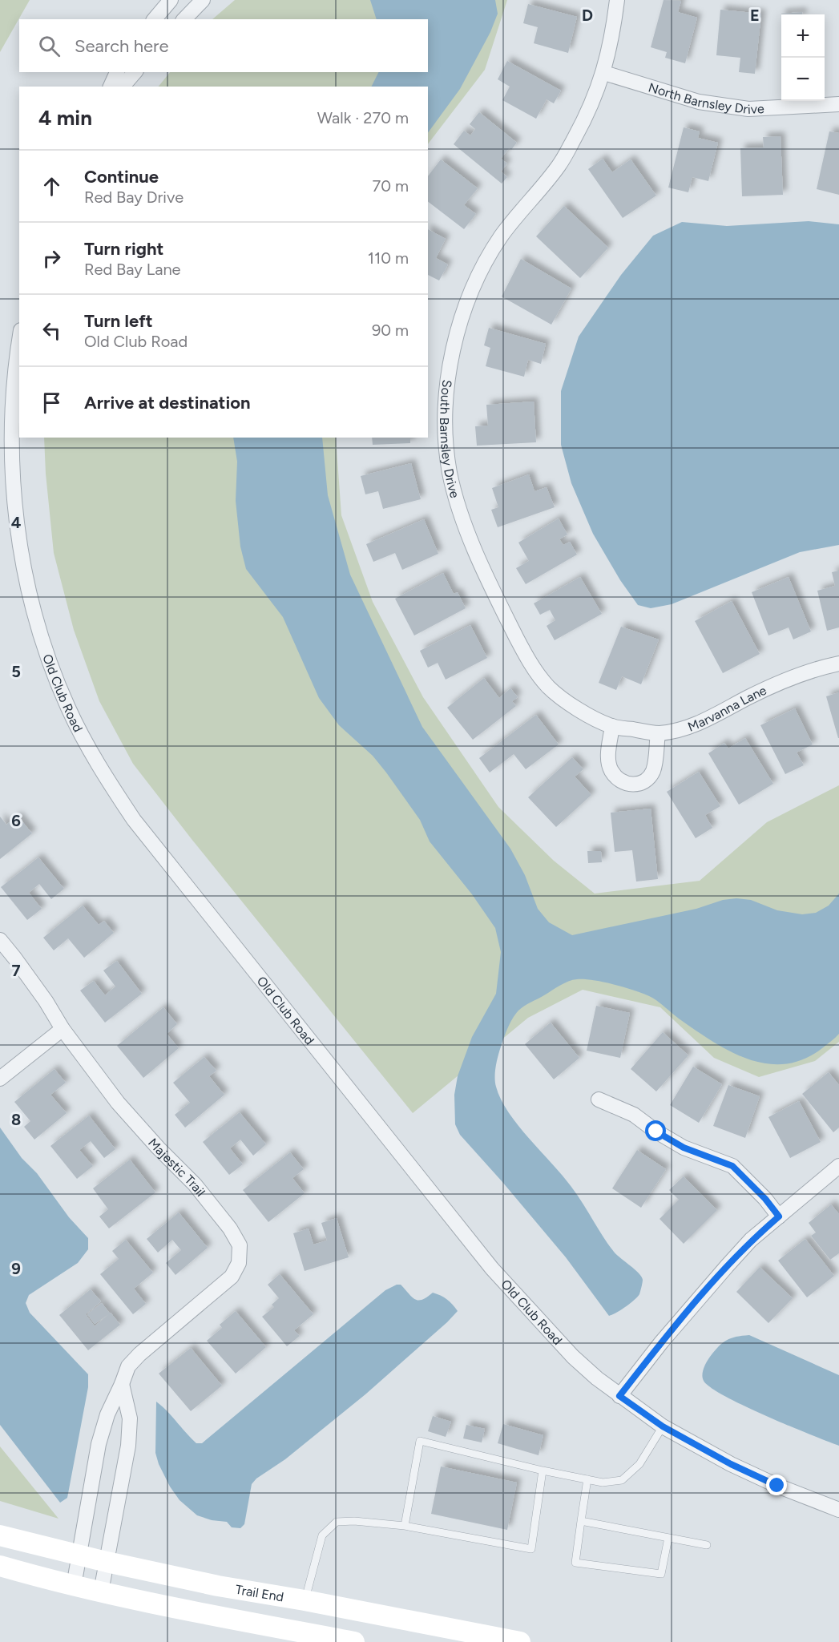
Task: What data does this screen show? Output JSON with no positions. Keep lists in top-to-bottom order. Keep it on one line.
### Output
{"streets":{"street":["North Barnsley Drive","South Barnsley Drive","Old Club Road","Marvanna Lane","Majestic Trail","Trail End"]},"crossings":[["North Barnsley Drive","South Barnsley Drive"],["South Barnsley Drive","Marvanna Lane"],["Majestic Trail","Trail End"]],"page":{"map_buttons":["+","−"],"search":"Search here","heading":["4 min","Walk · 270 m"],"list":[["Continue","Red Bay Drive","70 m"],["Turn right","Red Bay Lane","110 m"],["Turn left","Old Club Road","90 m"],"Arrive at destination"]},"grid":{"columns":["D","E"],"rows":["4","5","6","7","8","9"]}}
